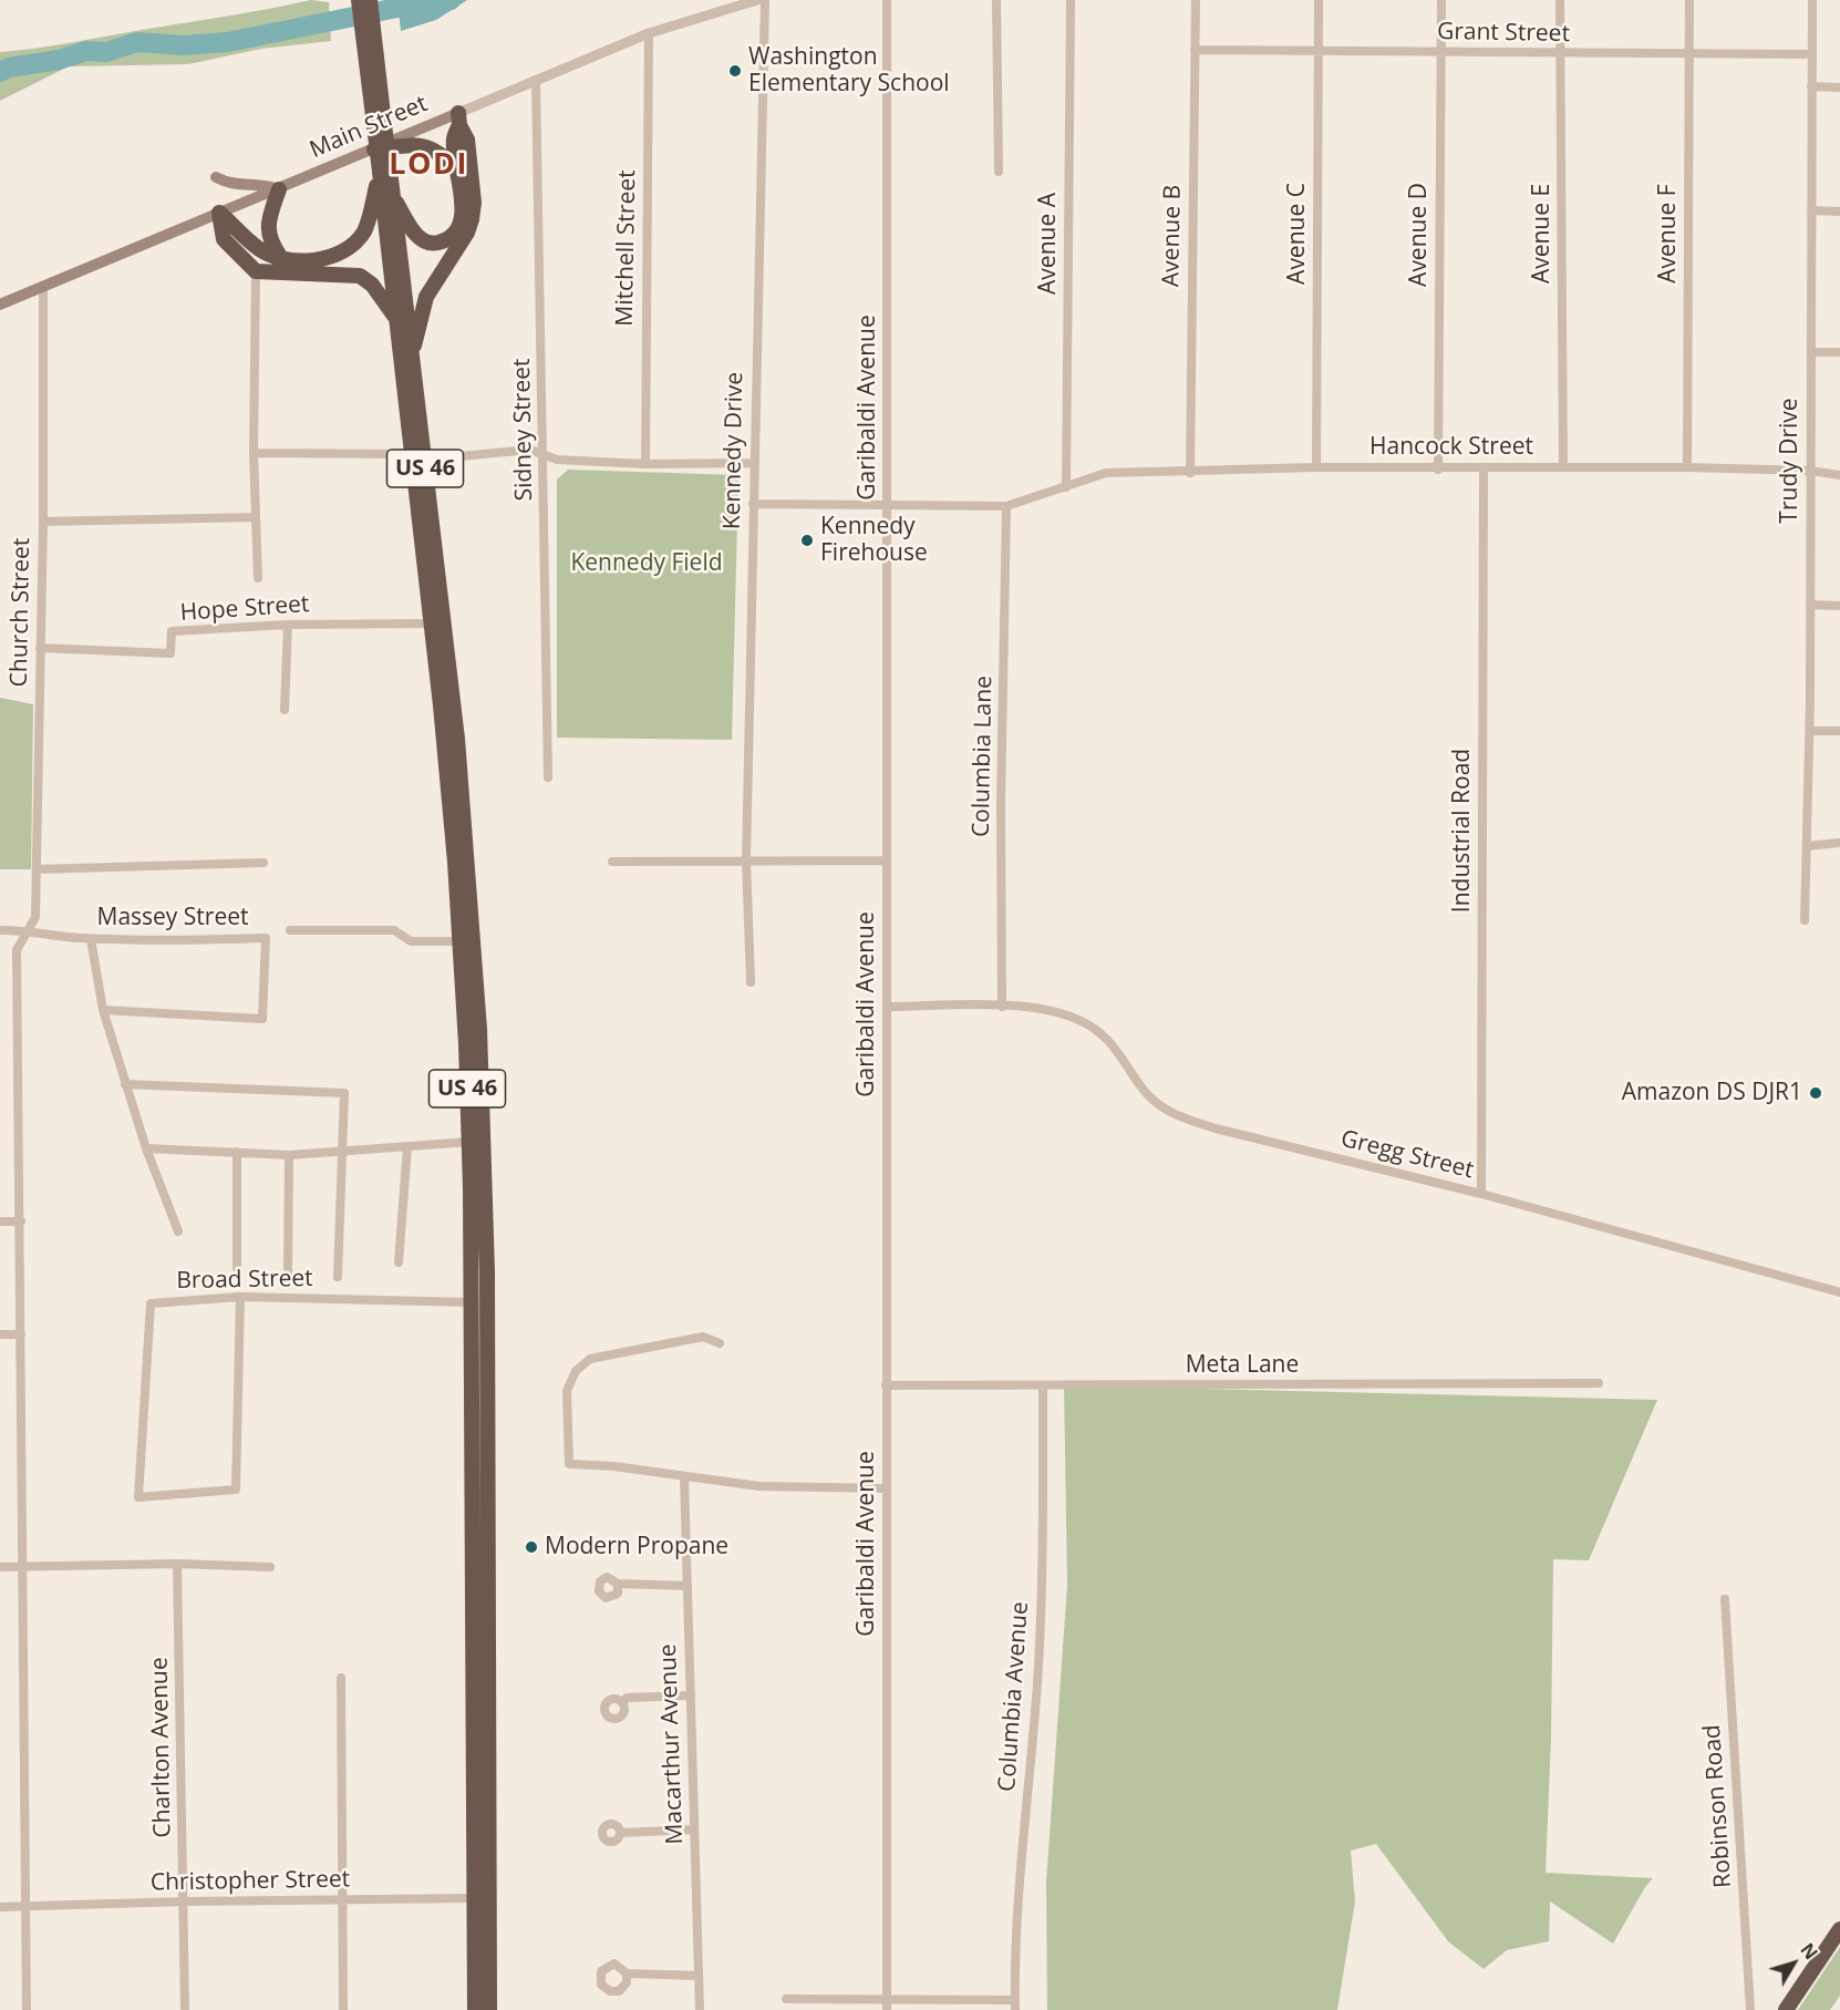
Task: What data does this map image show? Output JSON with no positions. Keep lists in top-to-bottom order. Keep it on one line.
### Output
{"streets":{"highway":["US 46"],"main road":["Main Street"],"street":["Grant Street","Avenue C","Avenue E","Avenue F","Avenue D","Avenue B","Avenue A","Mitchell Street","Garibaldi Avenue","Sidney Street","Hancock Street","Kennedy Drive","Trudy Drive","Hope Street","Church Street","Columbia Lane","Industrial Road","Massey Street","Gregg Street","Broad Street","Meta Lane","Columbia Avenue","Macarthur Avenue","Charlton Avenue","Robinson Road","Christopher Street"]},"crossings":[["Grant Street","Avenue C"],["Grant Street","Avenue E"],["Grant Street","Avenue F"],["Grant Street","Avenue D"],["Grant Street","Avenue B"],["Grant Street","Trudy Drive"],["Main Street","Mitchell Street"],["Main Street","Sidney Street"],["Main Street","Church Street"],["Avenue C","Hancock Street"],["Avenue E","Hancock Street"],["Avenue F","Hancock Street"],["Avenue D","Hancock Street"],["Avenue B","Hancock Street"],["Avenue A","Hancock Street"],["Garibaldi Avenue","Hancock Street"],["Garibaldi Avenue","Gregg Street"],["Garibaldi Avenue","Meta Lane"],["Hancock Street","Kennedy Drive"],["Hancock Street","Trudy Drive"],["Hancock Street","Columbia Lane"],["Hancock Street","Industrial Road"],["US 46","Hope Street"],["US 46","Broad Street"],["US 46","Christopher Street"],["Hope Street","Church Street"],["Church Street","Massey Street"],["Church Street","Christopher Street"],["Columbia Lane","Gregg Street"],["Industrial Road","Gregg Street"],["Meta Lane","Columbia Avenue"],["Charlton Avenue","Christopher Street"]],"districts":["LODI"],"parks":["Kennedy Field"],"places":["Washington Elementary School","Kennedy Firehouse","Amazon DS DJR1","Modern Propane"],"north":"top right"}
